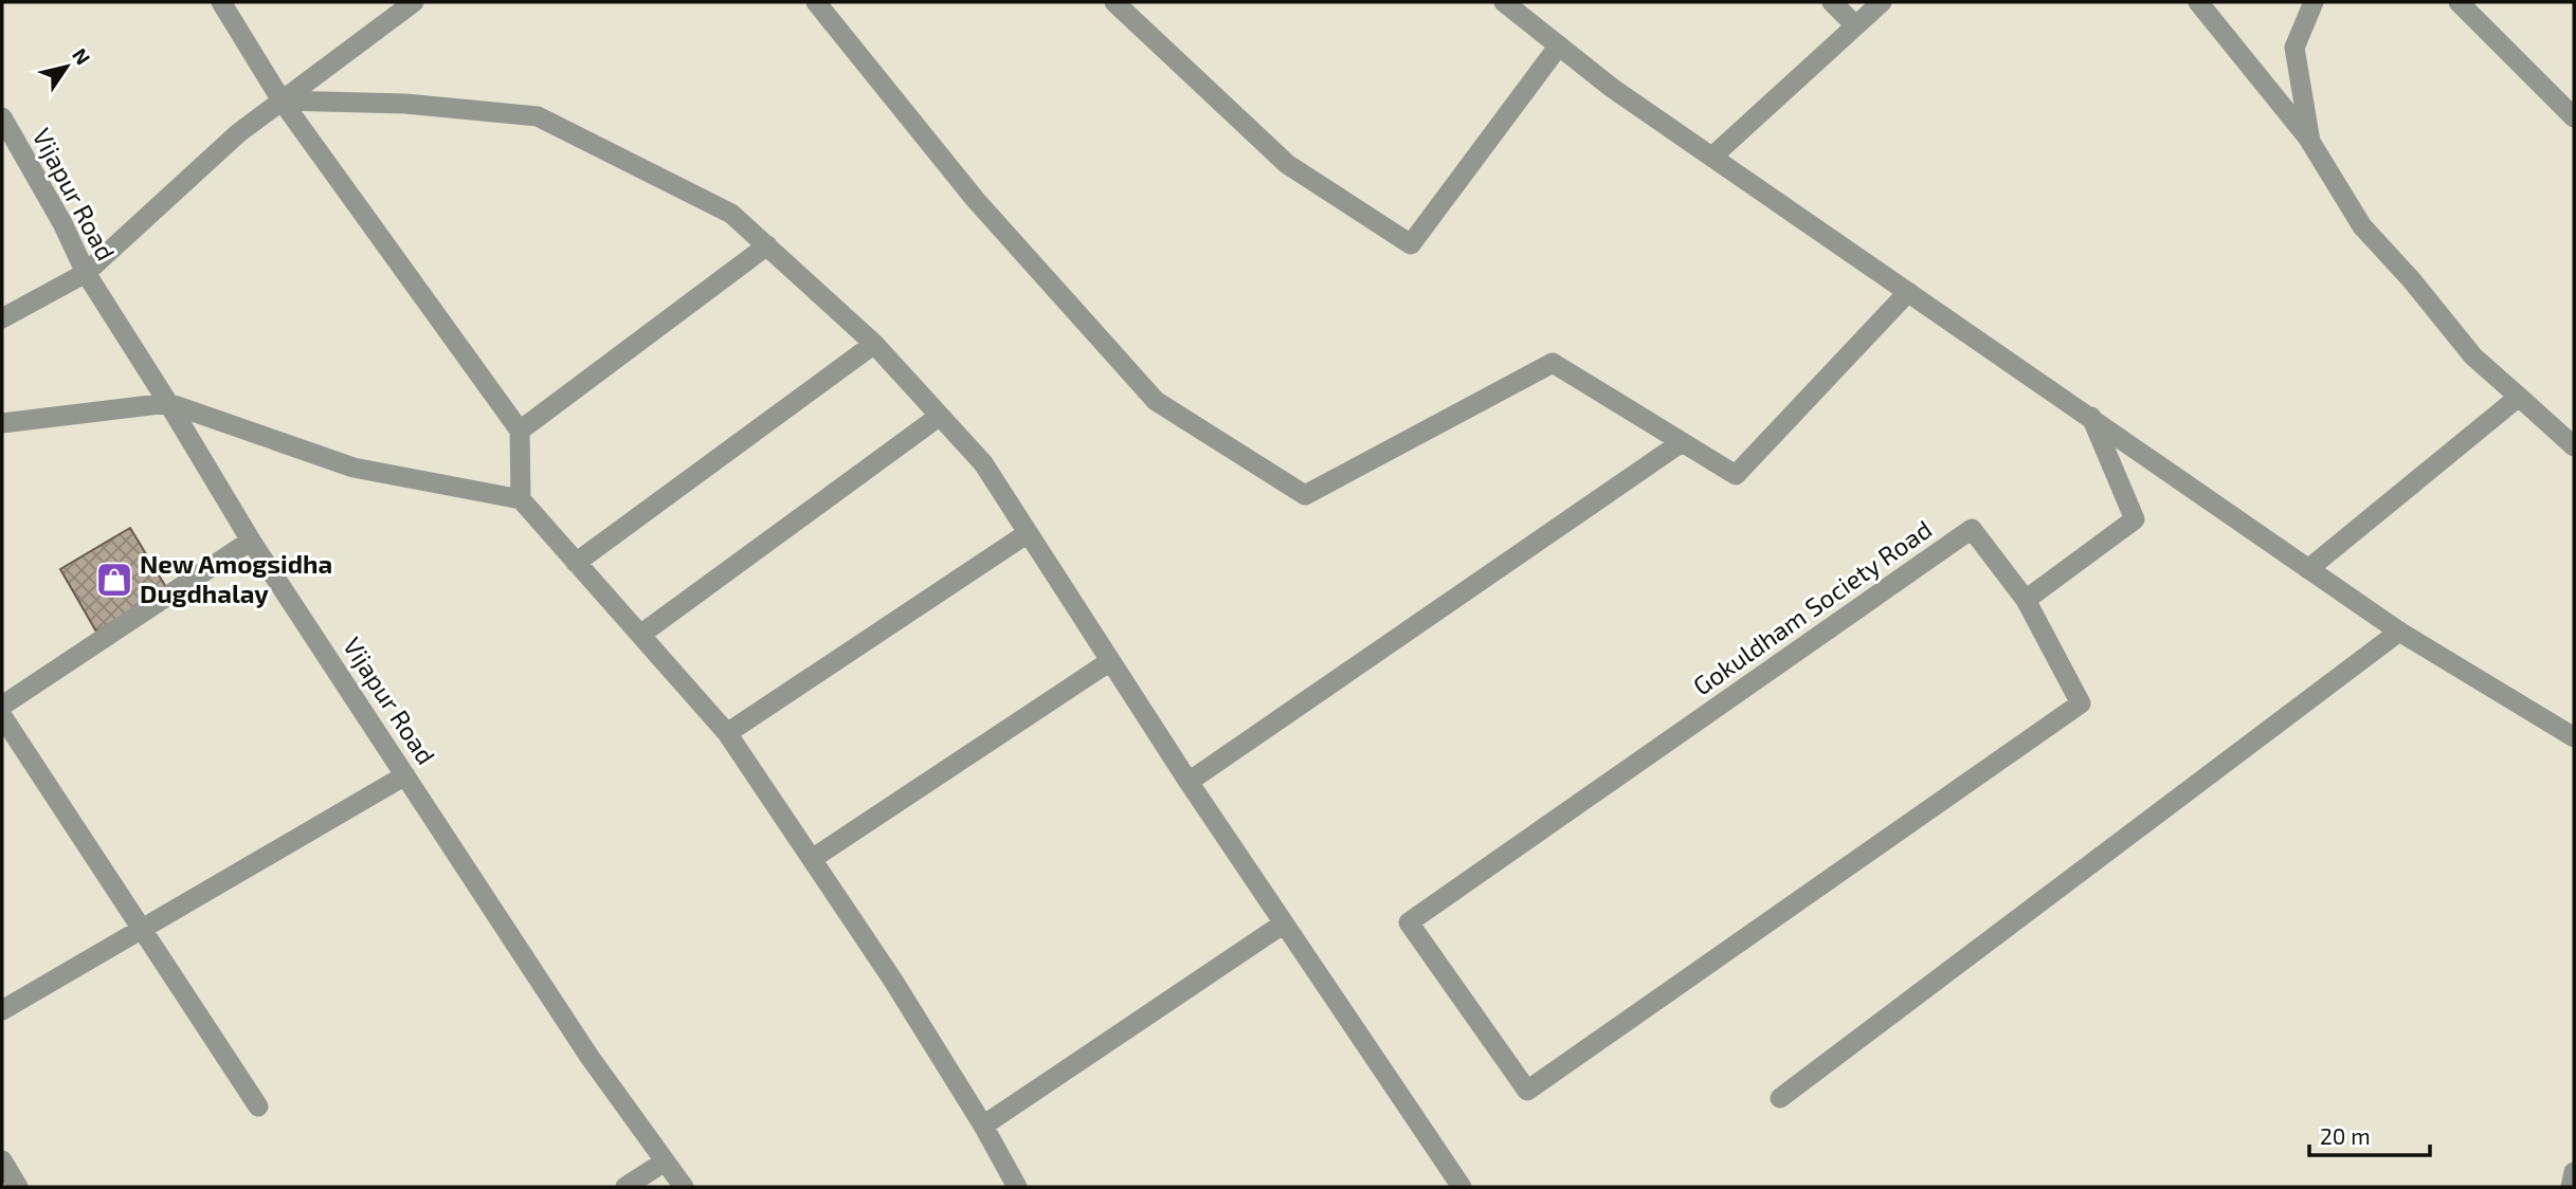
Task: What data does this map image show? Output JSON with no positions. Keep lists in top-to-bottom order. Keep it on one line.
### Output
{"streets":{"street":["Vijapur Road","Gokuldham Society Road"]},"places":{"shop":["New Amogsidha Dugdhalay"]},"scale_bar":"20 m","north":"top right"}
